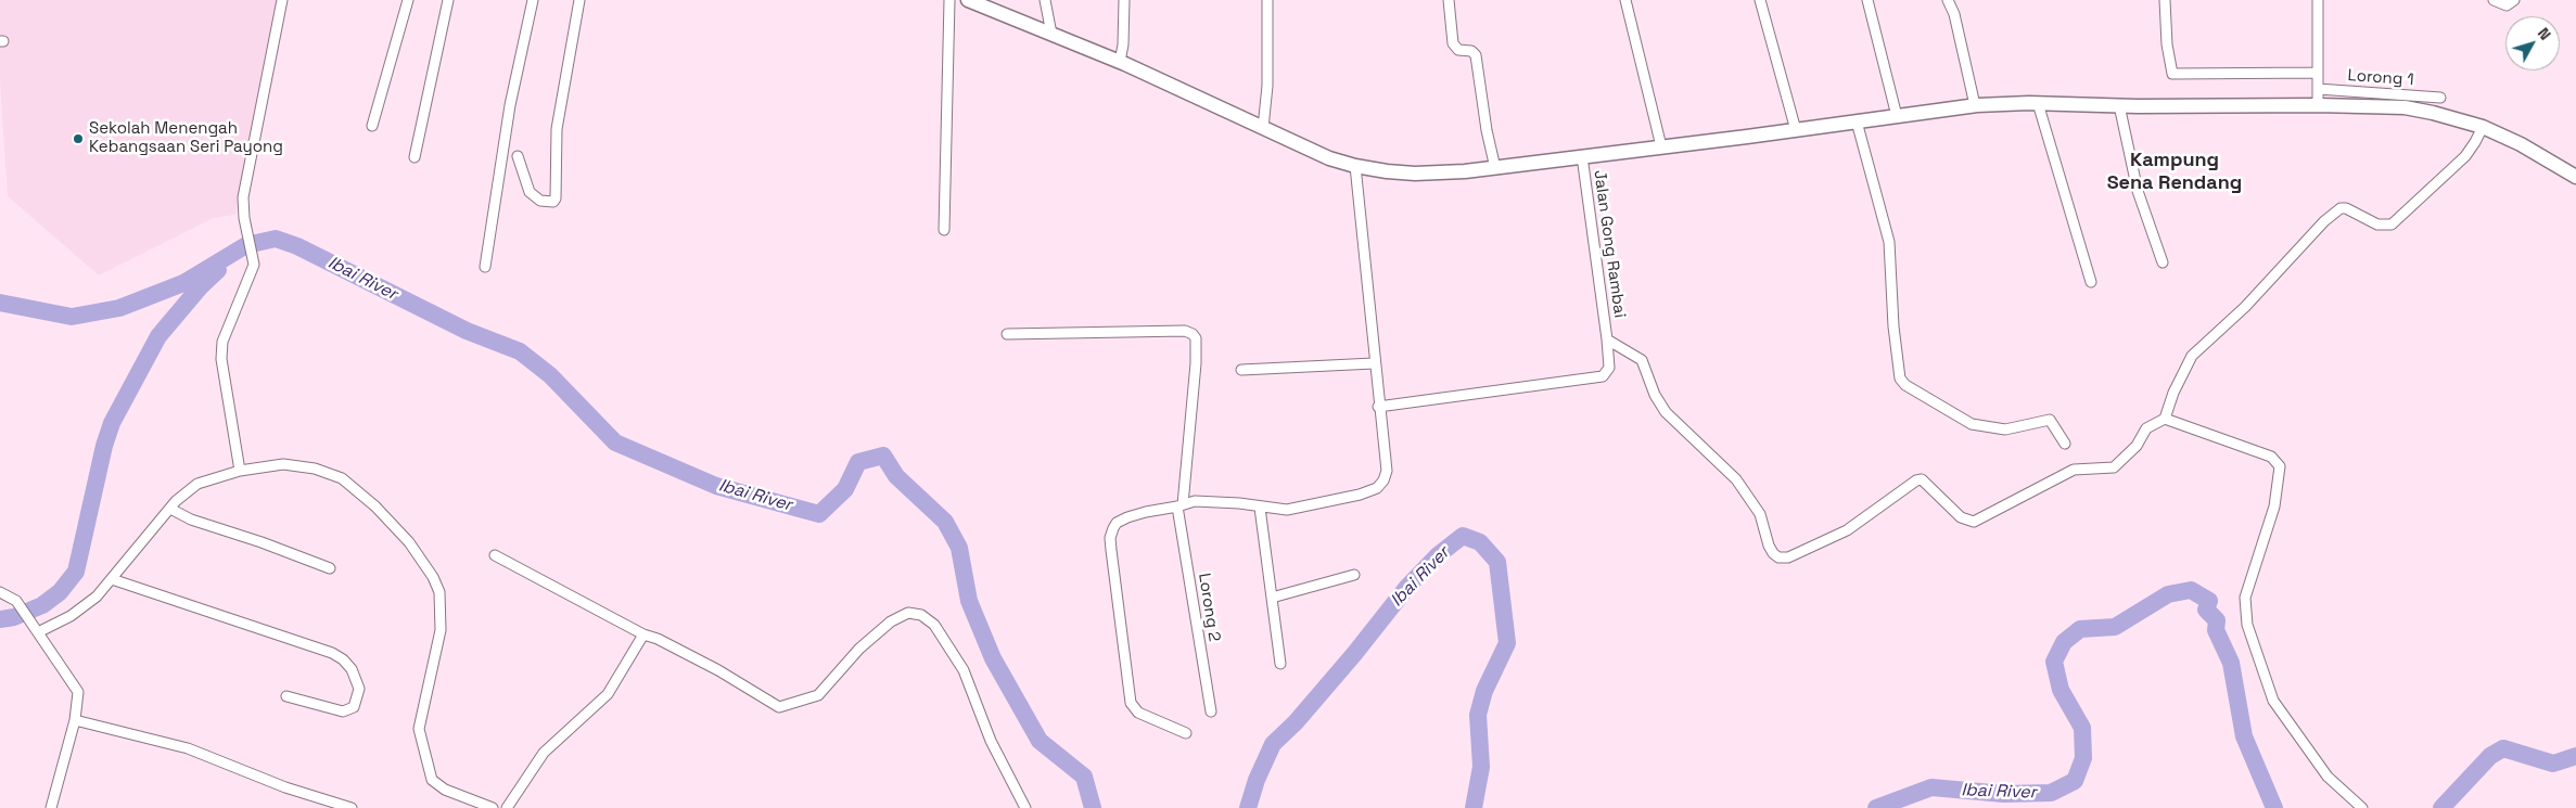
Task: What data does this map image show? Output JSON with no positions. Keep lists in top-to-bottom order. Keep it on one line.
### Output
{"streets":{"street":["Lorong 1","Jalan Gong Rambai","Lorong 2"]},"districts":["Kampung Sena Rendang"],"water":["Ibai River"],"places":["Sekolah Menengah Kebangsaan Seri Payong"],"north":"top right"}
